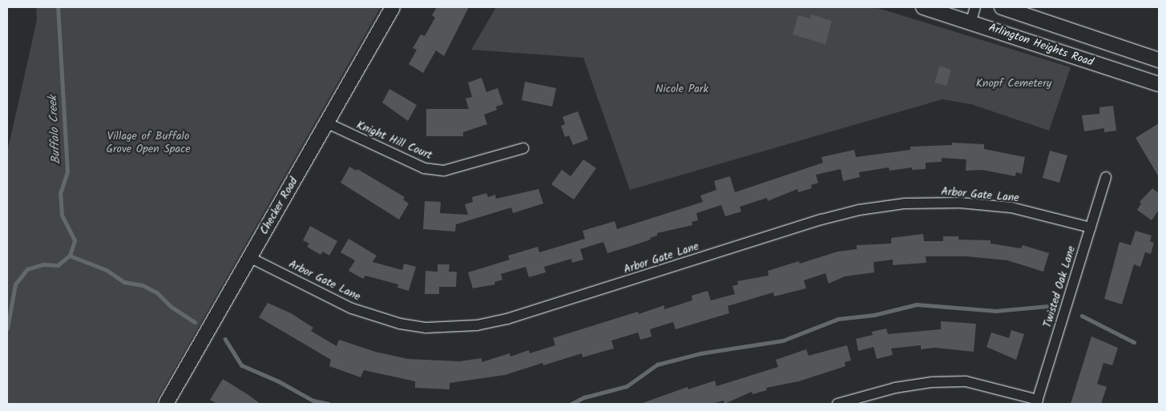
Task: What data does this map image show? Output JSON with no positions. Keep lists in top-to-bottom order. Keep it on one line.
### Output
{"streets":{"street":["Arlington Heights Road","Knight Hill Court","Arbor Gate Lane","Checker Road","Twisted Oak Lane"]},"crossings":[["Knight Hill Court","Checker Road"],["Arbor Gate Lane","Checker Road"],["Arbor Gate Lane","Twisted Oak Lane"]],"water":["Buffalo Creek"],"parks":["Knopf Cemetery","Nicole Park","Village of Buffalo Grove Open Space"]}
